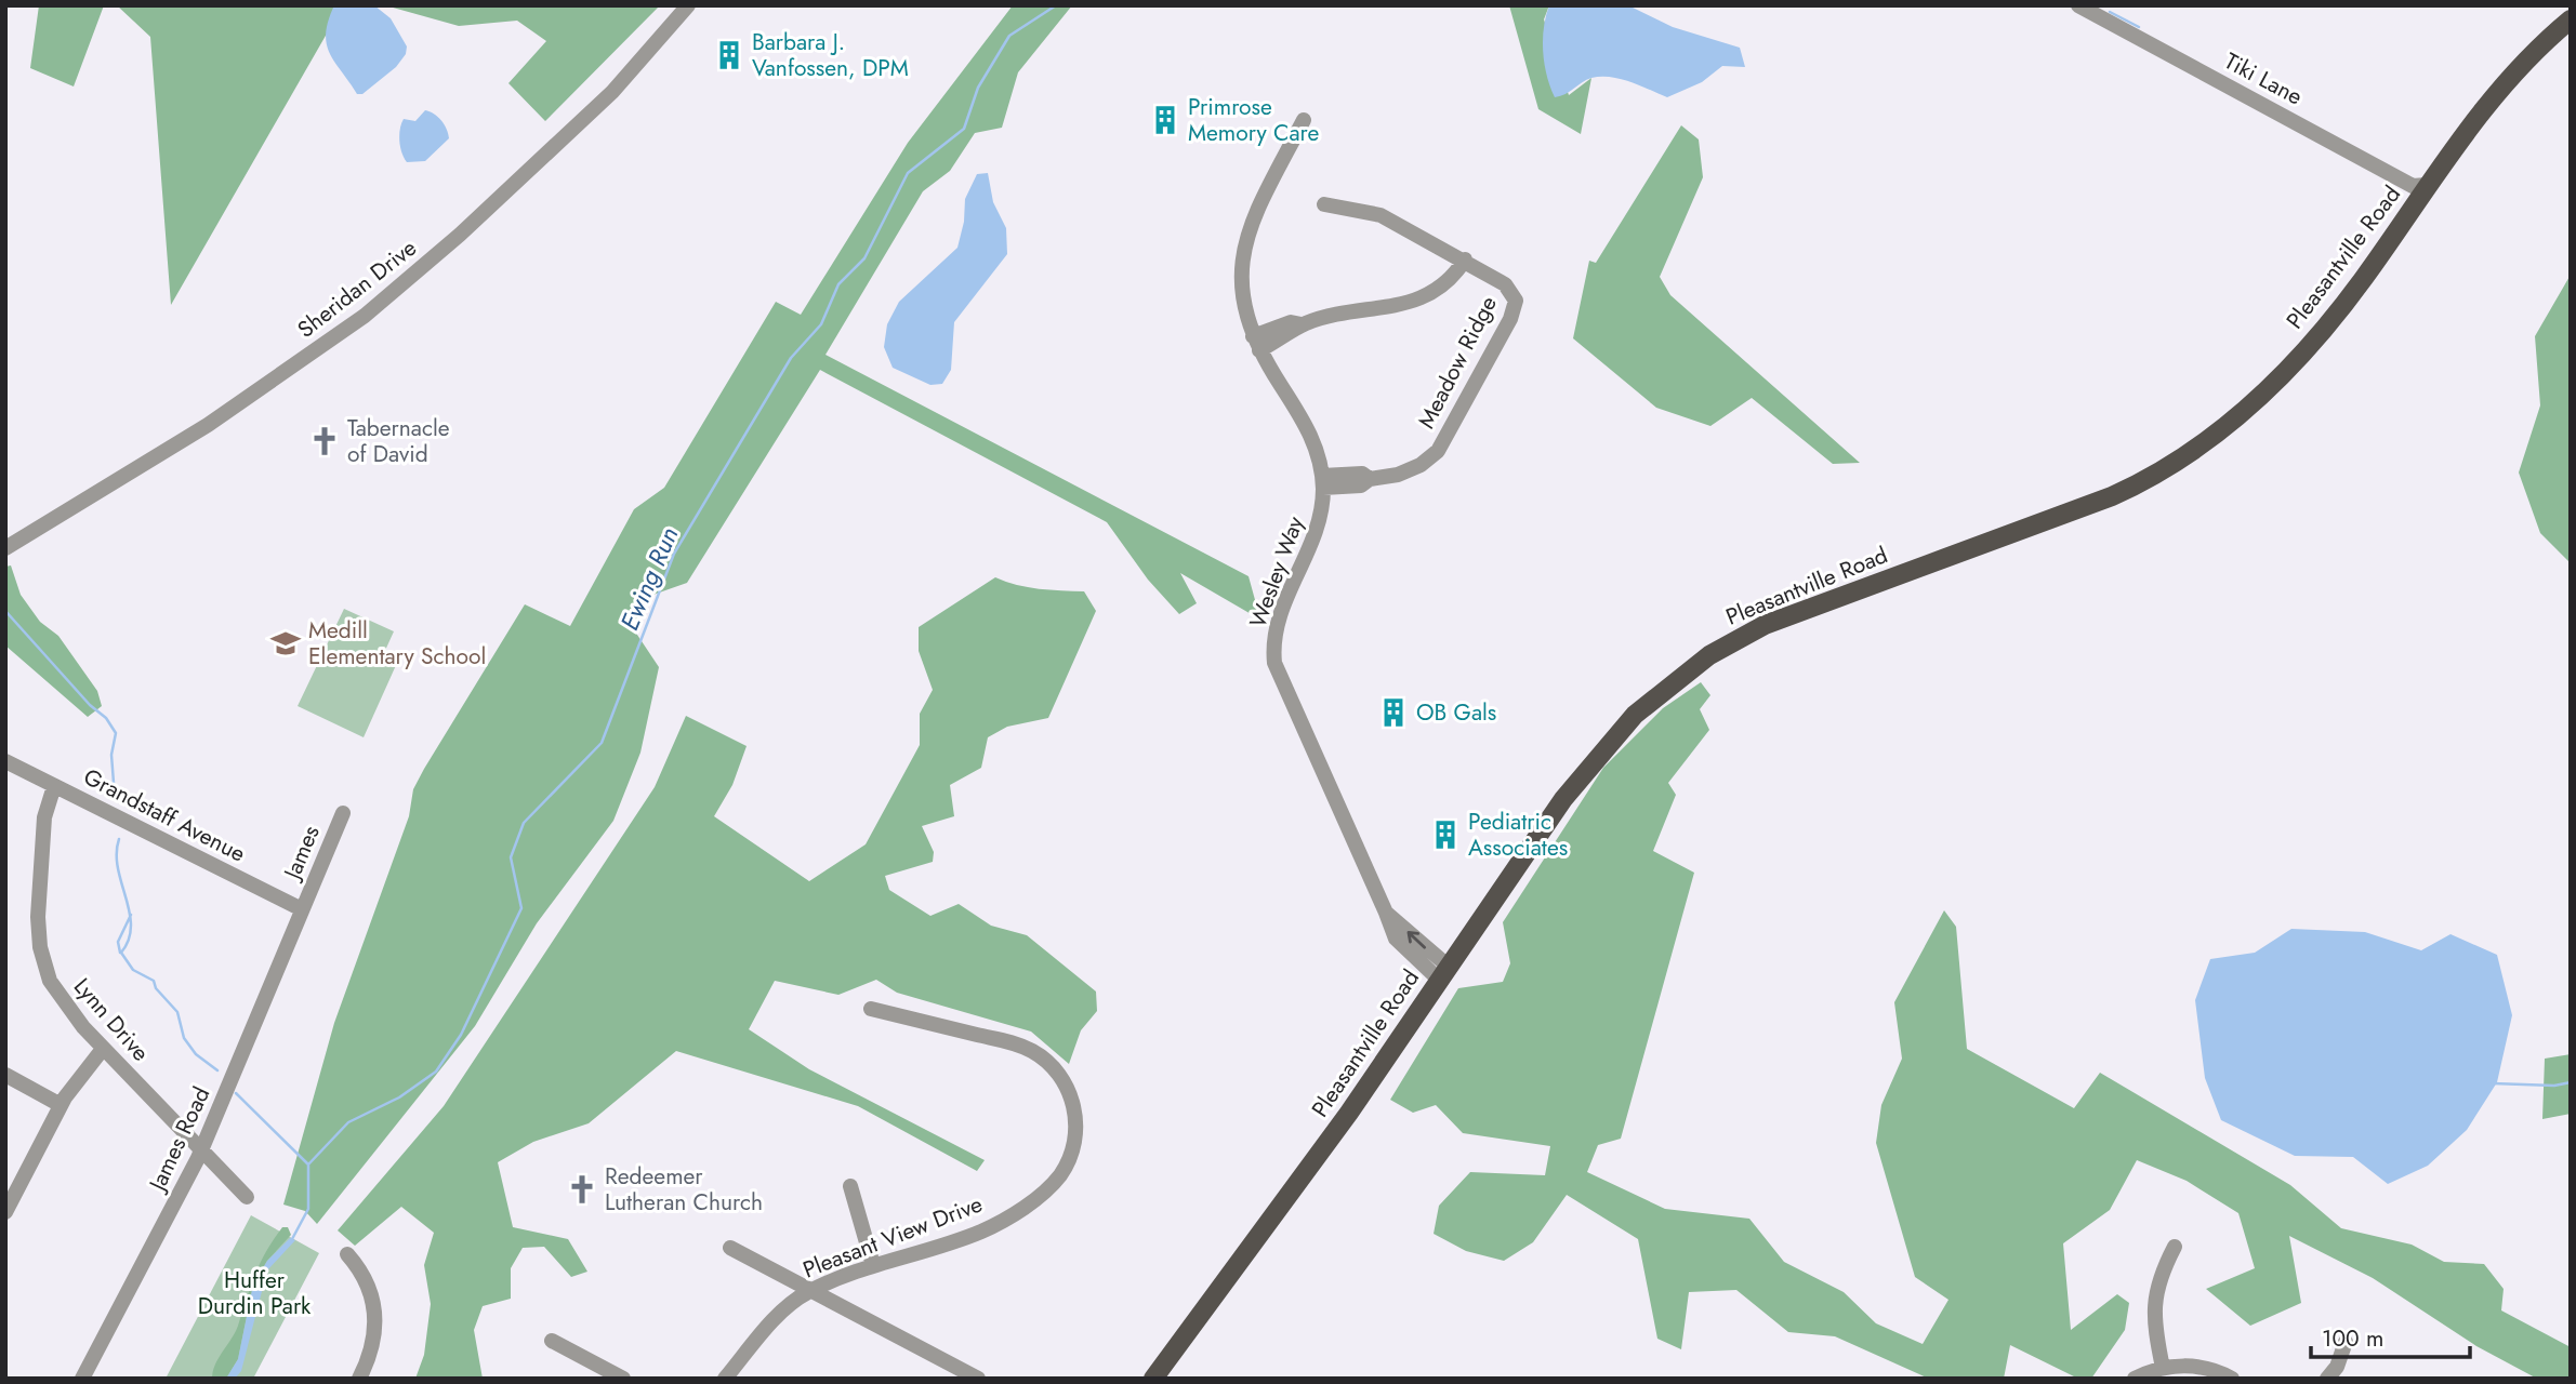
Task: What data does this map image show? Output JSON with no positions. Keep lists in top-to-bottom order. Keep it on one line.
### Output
{"streets":{"main road":["Pleasantville Road"],"street":["Tiki Lane","Sheridan Drive","Meadow Ridge","Wesley Way","Grandstaff Avenue","James","Lynn Drive","James Road","Pleasant View Drive"]},"crossings":[["Tiki Lane","Pleasantville Road"],["Pleasantville Road","Wesley Way"],["Meadow Ridge","Wesley Way"],["Grandstaff Avenue","James"],["Grandstaff Avenue","Lynn Drive"],["Grandstaff Avenue","James Road"],["James","James Road"],["Lynn Drive","James Road"]],"water":["Ewing Run"],"parks":["Huffer Durdin Park"],"places":{"building":["Barbara J. Vanfossen, DPM","Primrose Memory Care","OB Gals","Pediatric Associates"],"church":["Tabernacle of David","Redeemer Lutheran Church"],"school or university":["Medill Elementary School"]},"scale_bar":"100 m"}
